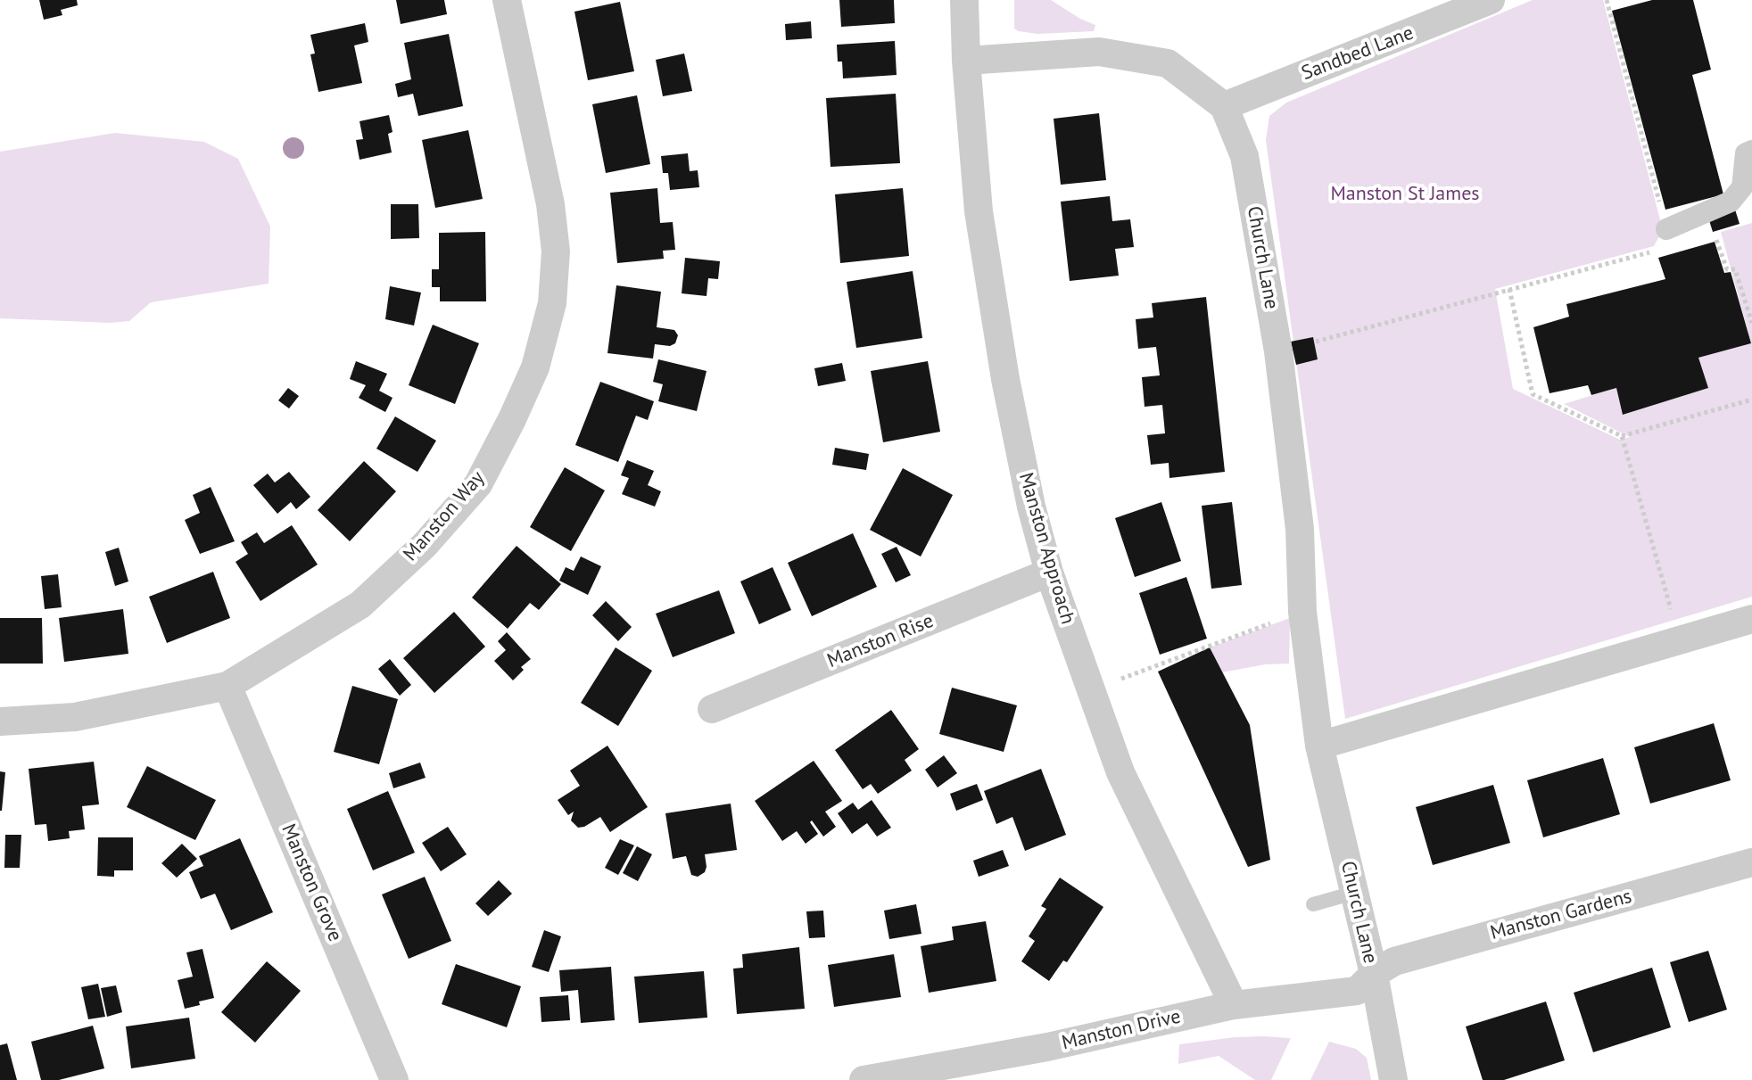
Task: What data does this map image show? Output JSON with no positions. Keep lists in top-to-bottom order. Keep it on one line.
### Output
{"streets":{"street":["Sandbed Lane","Church Lane","Manston Way","Manston Approach","Manston Rise","Manston Grove","Manston Gardens","Manston Drive"]},"crossings":[["Sandbed Lane","Church Lane"],["Church Lane","Manston Gardens"],["Church Lane","Manston Drive"],["Manston Way","Manston Grove"],["Manston Approach","Manston Rise"],["Manston Approach","Manston Drive"],["Manston Gardens","Manston Drive"]],"parks":["Manston St James"]}
